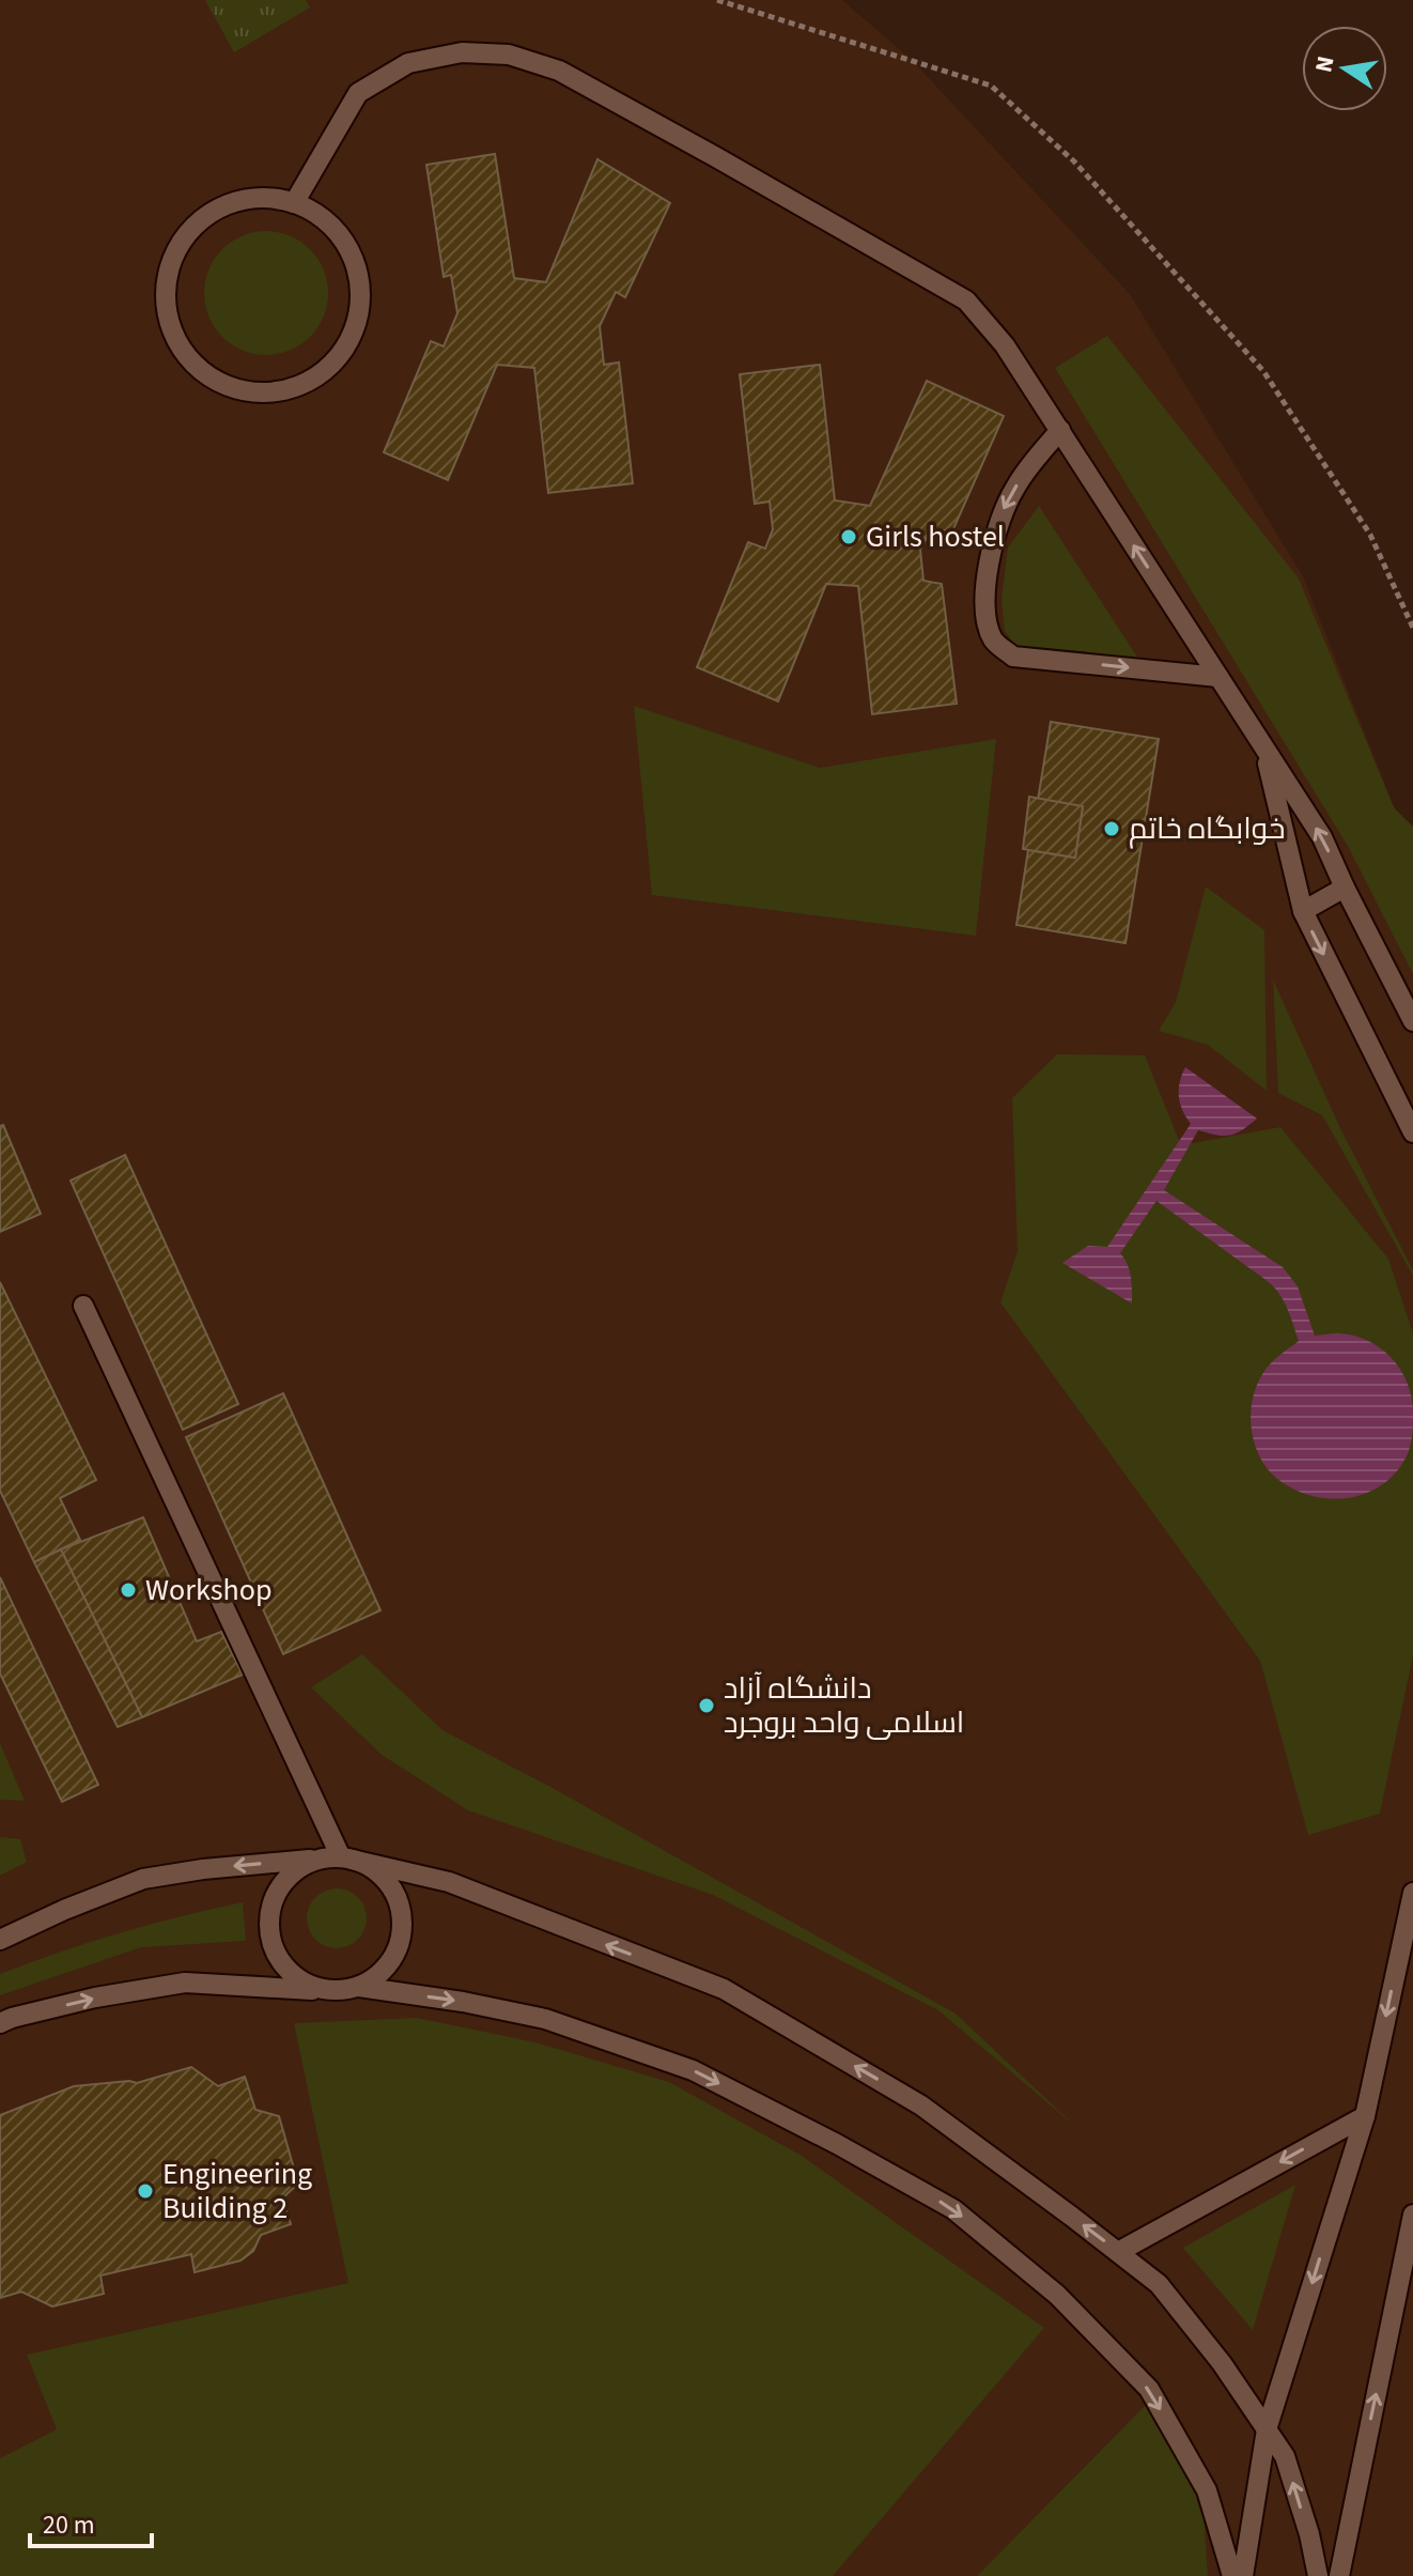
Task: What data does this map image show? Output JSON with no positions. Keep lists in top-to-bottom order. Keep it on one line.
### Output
{"places":["Girls hostel","خوابگاه خاتم","Workshop","دانشگاه آزاد اسلامی واحد بروجرد","Engineering Building 2"],"scale_bar":"20 m","north":"left"}
